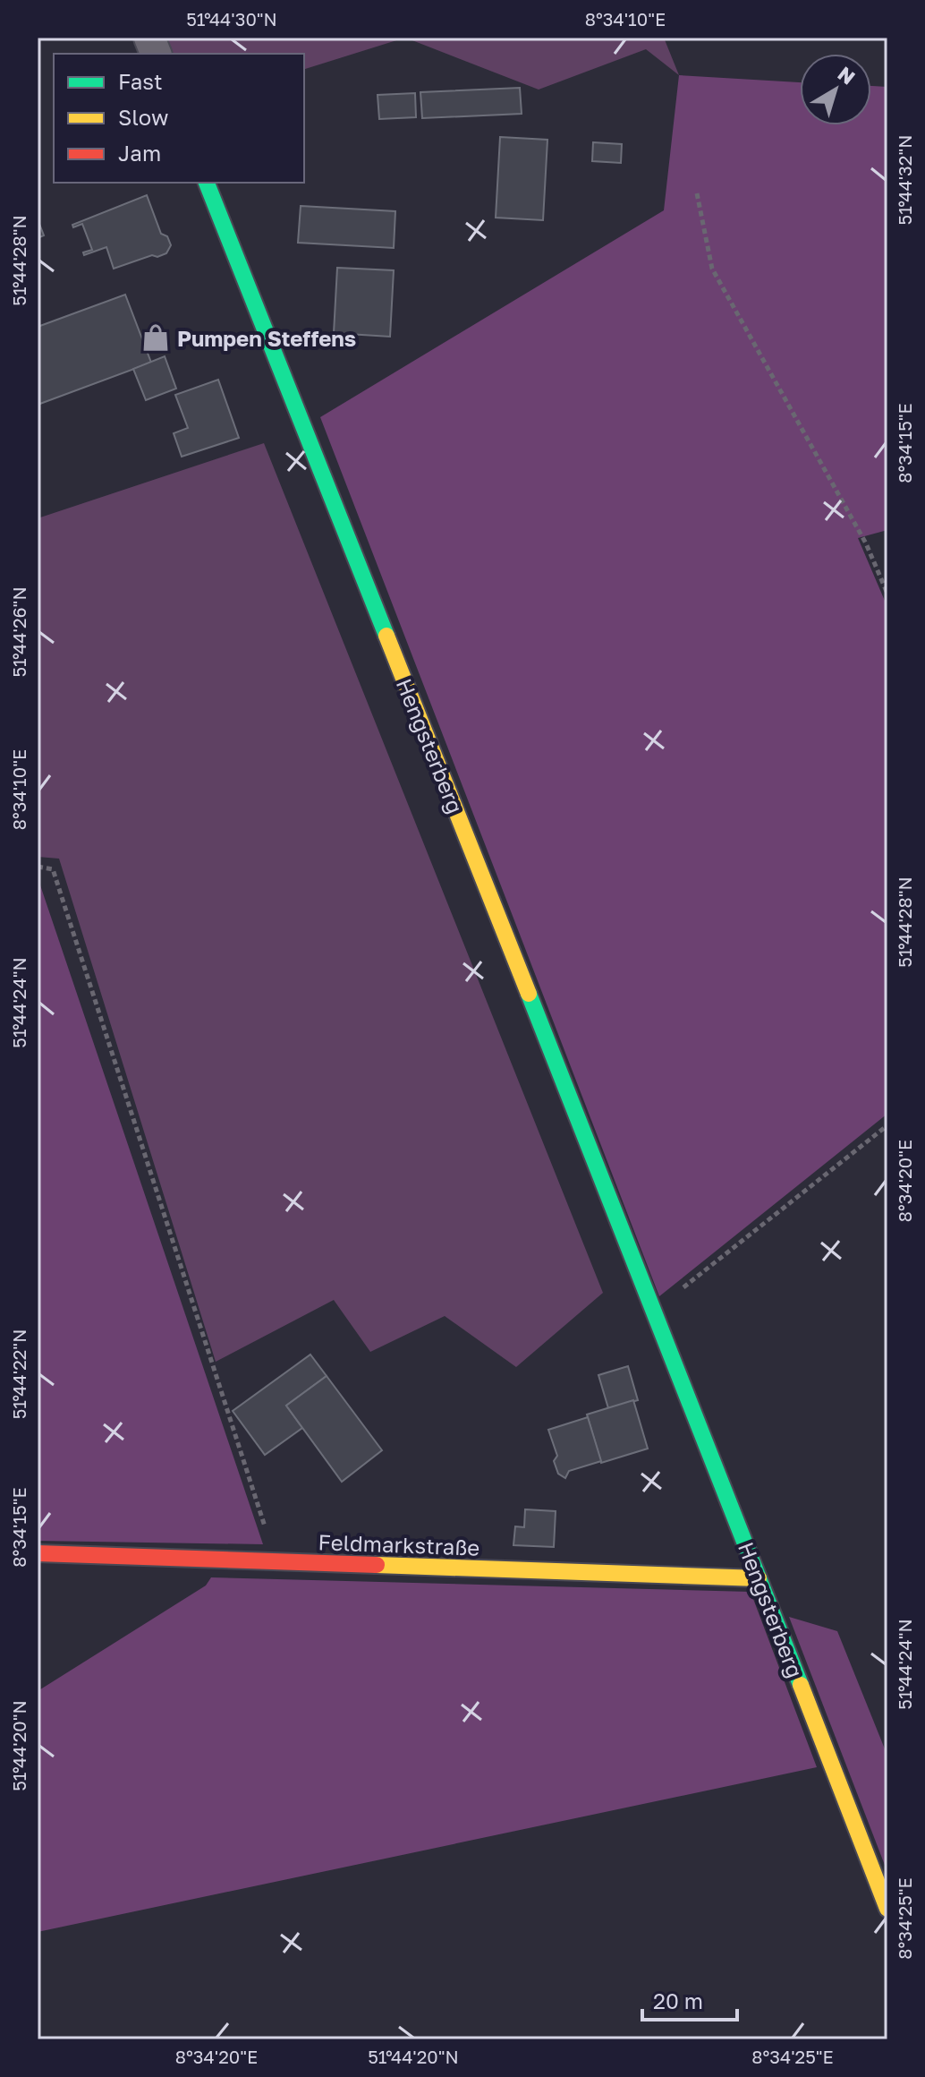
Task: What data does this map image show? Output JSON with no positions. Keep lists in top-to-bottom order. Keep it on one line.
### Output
{"streets":{"street":["Hengsterberg","Feldmarkstraße"]},"crossings":[["Hengsterberg","Feldmarkstraße"]],"places":{"shop":["Pumpen Steffens"]},"legend":["Fast","Slow","Jam"],"scale_bar":"20 m","north":"top right","coordinates":["51°44'30\"N","8°34'10\"E","51°44'32\"N","51°44'28\"N","8°34'15\"E","51°44'26\"N","51°44'24\"N","8°34'20\"E","51°44'22\"N","51°44'20\"N","8°34'25\"E"]}
